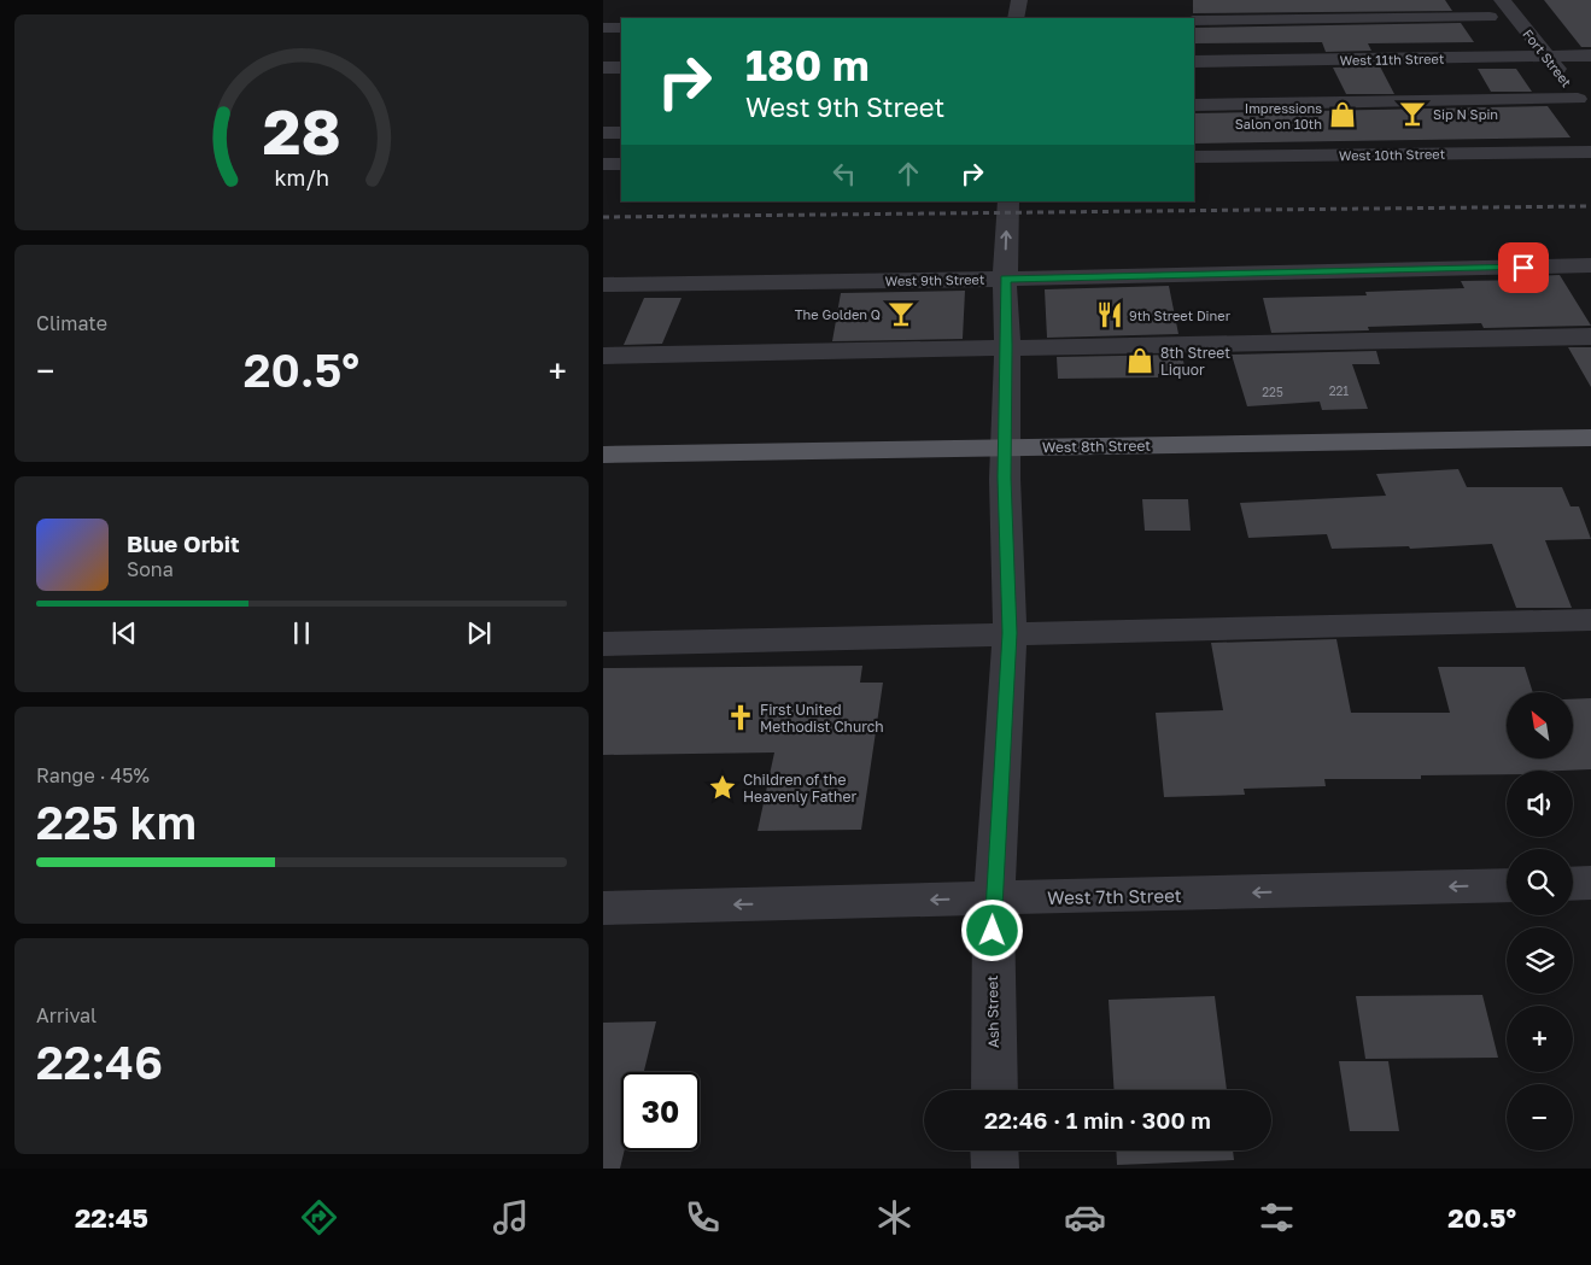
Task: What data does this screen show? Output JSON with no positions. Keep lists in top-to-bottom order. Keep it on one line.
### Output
{"streets":{"main road":["West 8th Street"],"street":["Fort Street","West 11th Street","West 10th Street","West 9th Street","West 7th Street","Ash Street"]},"crossings":[["Fort Street","West 11th Street"],["West 9th Street","Ash Street"],["West 8th Street","Ash Street"],["West 7th Street","Ash Street"]],"places":{"bar":["Sip N Spin","The Golden Q"],"shop":["Impressions Salon on 10th","8th Street Liquor"],"restaurant":["9th Street Diner"],"church":["First United Methodist Church"],"place":["Children of the Heavenly Father"]},"house_numbers":["221","225"],"north":"top left","page":{"turn":["180 m","West 9th Street"],"tile":["Climate",["Range · 45%","225 km"],["Arrival","22:46"]],"heat":["−","20.5°","+"],"song":["Blue Orbit","Sona"],"map_buttons":["+","−"],"limit":"30","trip":"22:46 · 1 min · 300 m","tabs":["22:45","20.5°"],"gauge":["28","km/h"]}}
